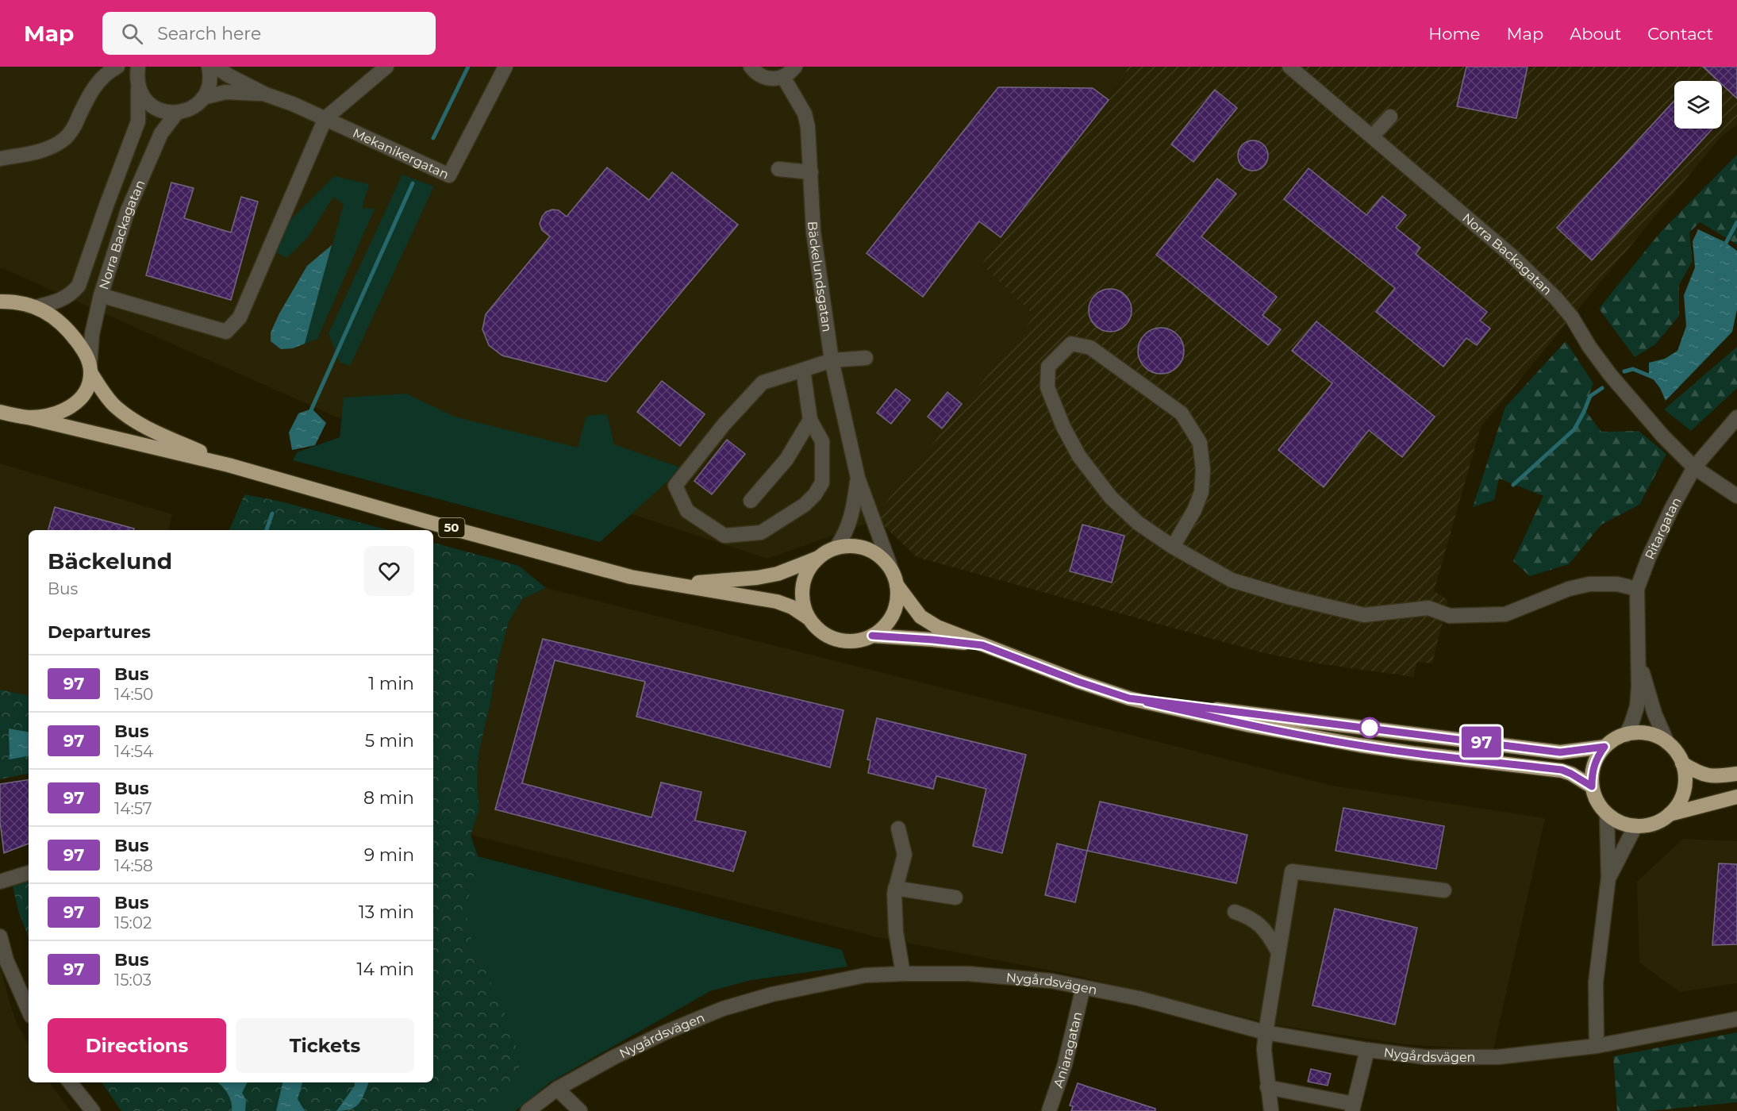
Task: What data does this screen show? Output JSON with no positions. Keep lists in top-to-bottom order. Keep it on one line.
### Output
{"streets":{"highway":["50"],"street":["Mekanikergatan","Norra Backagatan","Bäckelundsgatan","Ritargatan","Nygårdsvägen","Aniaragatan"]},"crossings":[["Norra Backagatan","50"],["Norra Backagatan","Ritargatan"],["Bäckelundsgatan","50"],["Nygårdsvägen","Aniaragatan"]],"lines":["bus line 97"],"page":{"header":"Map","search":"Search here","nav":["Home","Map","About","Contact"],"on_map":"97","heading":[["Bäckelund","Bus"],"Departures"],"list":[{"mark":"97","name":"Bus","note":"14:50","value":"1 min"},{"mark":"97","name":"Bus","note":"14:54","value":"5 min"},{"mark":"97","name":"Bus","note":"14:57","value":"8 min"},{"mark":"97","name":"Bus","note":"14:58","value":"9 min"},{"mark":"97","name":"Bus","note":"15:02","value":"13 min"},{"mark":"97","name":"Bus","note":"15:03","value":"14 min"}],"buttons":["Directions","Tickets"]}}
